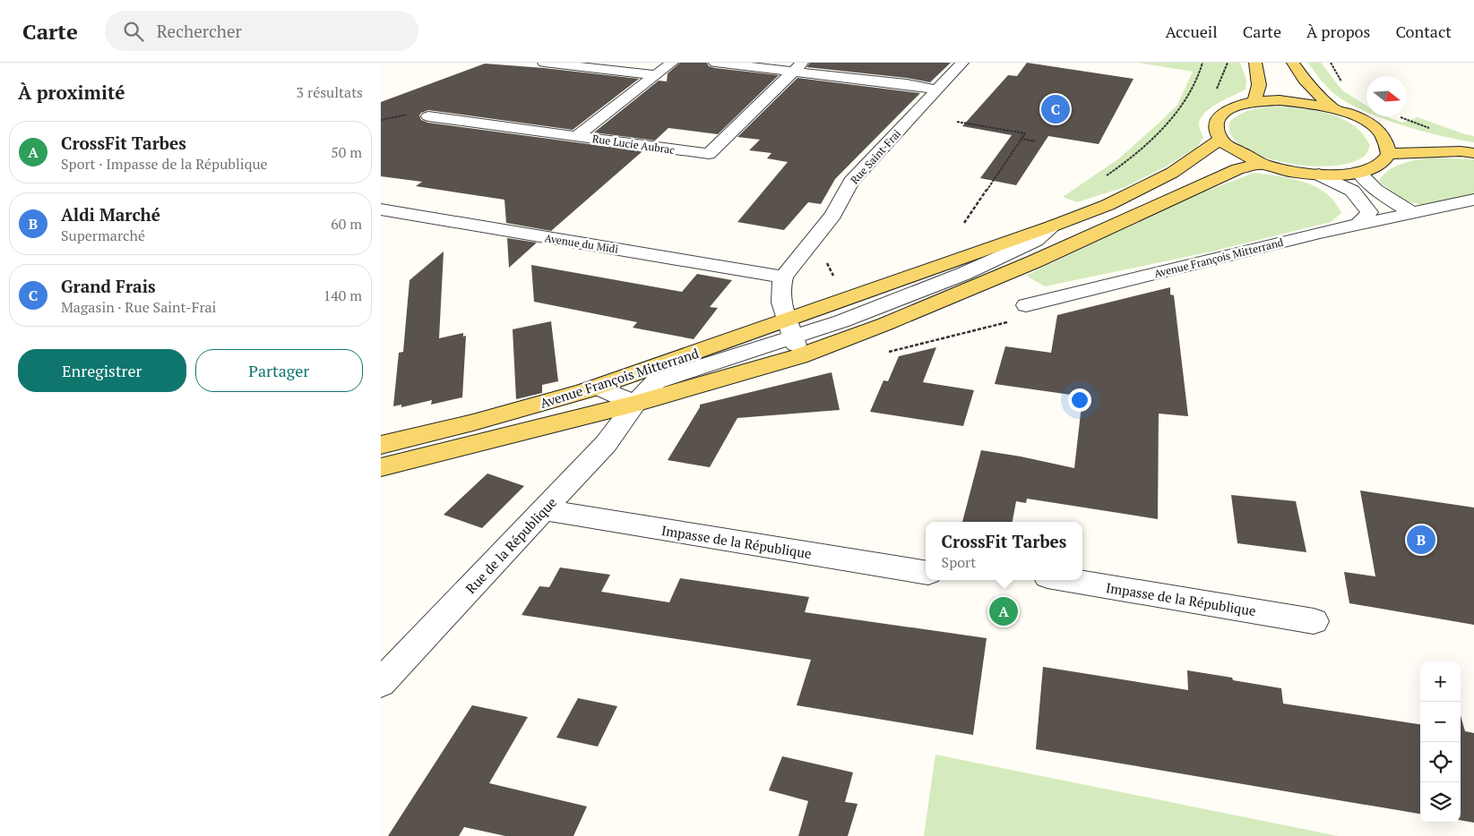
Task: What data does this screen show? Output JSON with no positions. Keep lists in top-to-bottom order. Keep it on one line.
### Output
{"streets":{"main road":["Avenue François Mitterrand"],"street":["Rue Lucie Aubrac","Rue Saint-Frai","Avenue du Midi","Impasse de la République","Rue de la République"]},"crossings":[["Rue Saint-Frai","Avenue du Midi"],["Avenue François Mitterrand","Rue de la République"],["Impasse de la République","Rue de la République"]],"north":"right","page":{"header":"Carte","search":"Rechercher","nav":["Accueil","Carte","À propos","Contact"],"heading":["À proximité","3 résultats"],"pins":["C","B","A"],"list":[{"mark":"A","name":"CrossFit Tarbes","note":"Sport · Impasse de la République","value":"50 m"},{"mark":"B","name":"Aldi Marché","note":"Supermarché","value":"60 m"},{"mark":"C","name":"Grand Frais","note":"Magasin · Rue Saint-Frai","value":"140 m"}],"buttons":["Enregistrer","Partager"],"popup":["CrossFit Tarbes","Sport"],"map_buttons":["+","−"]}}
